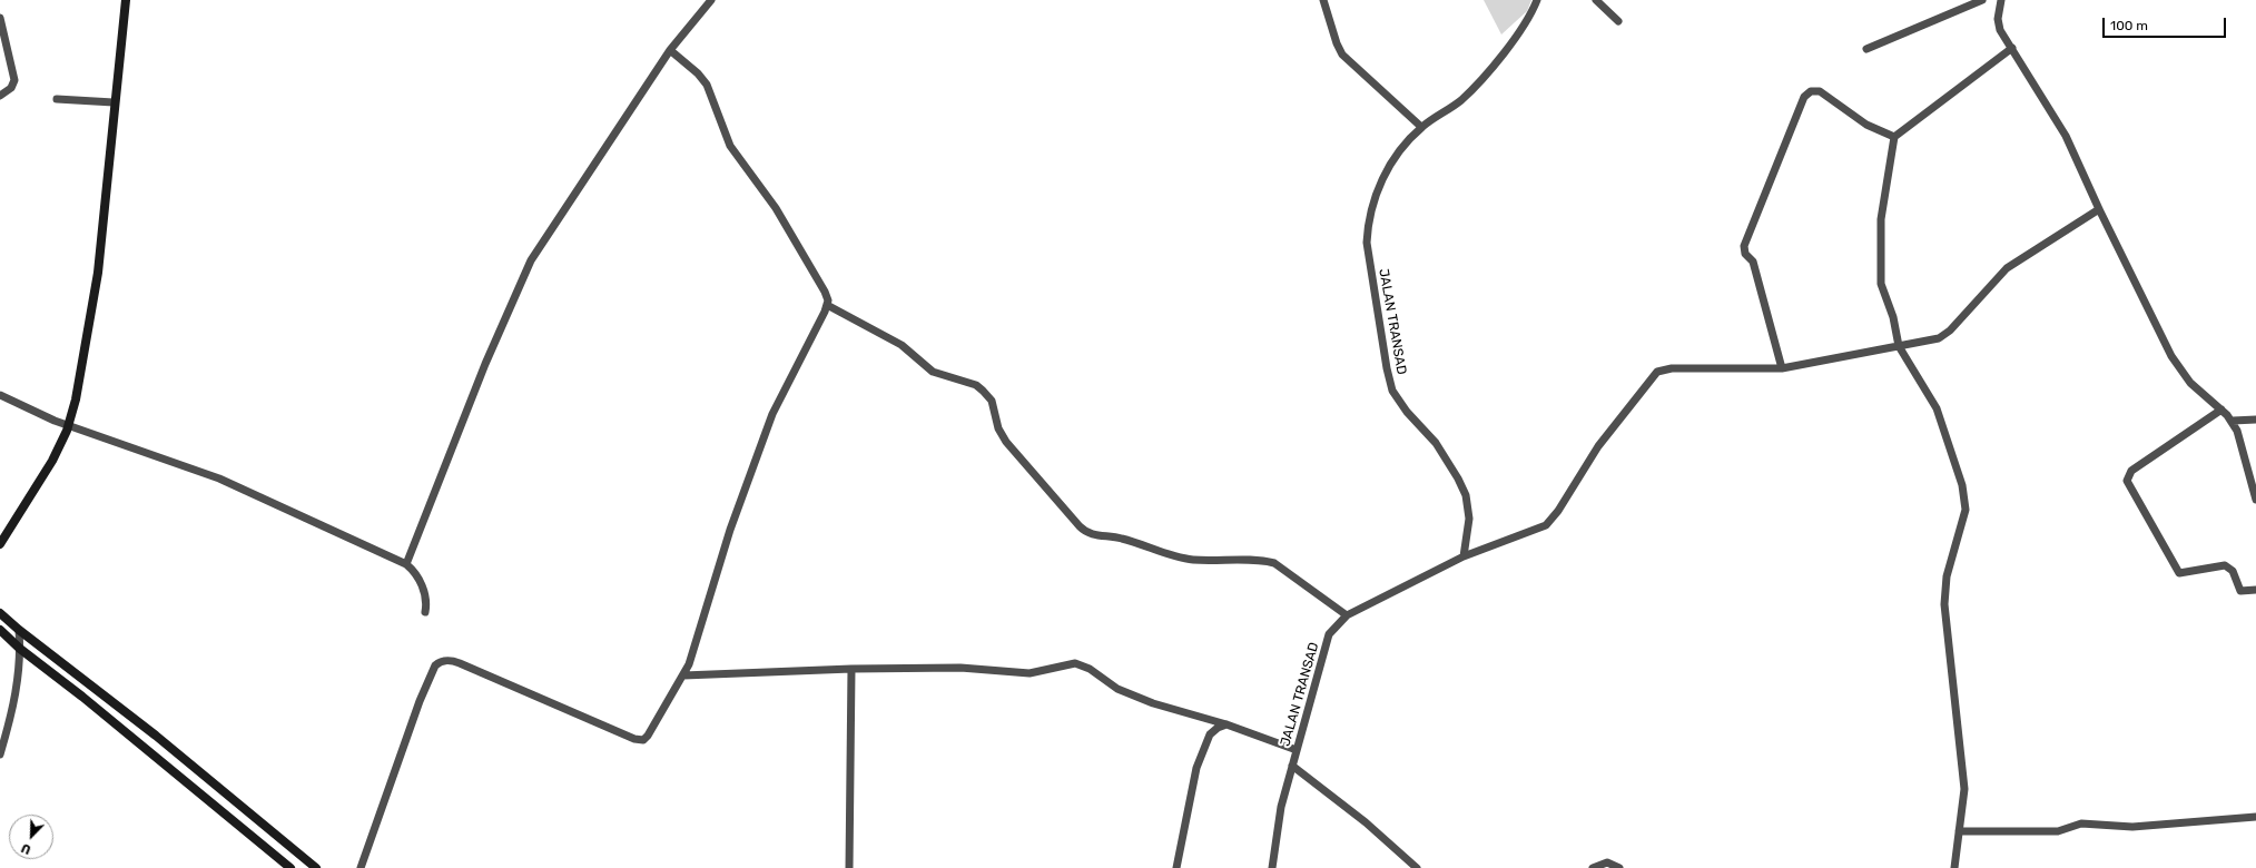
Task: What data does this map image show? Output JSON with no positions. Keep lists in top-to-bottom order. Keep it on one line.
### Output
{"streets":{"street":["JALAN TRANSAD"]},"scale_bar":"100 m","north":"bottom left"}
